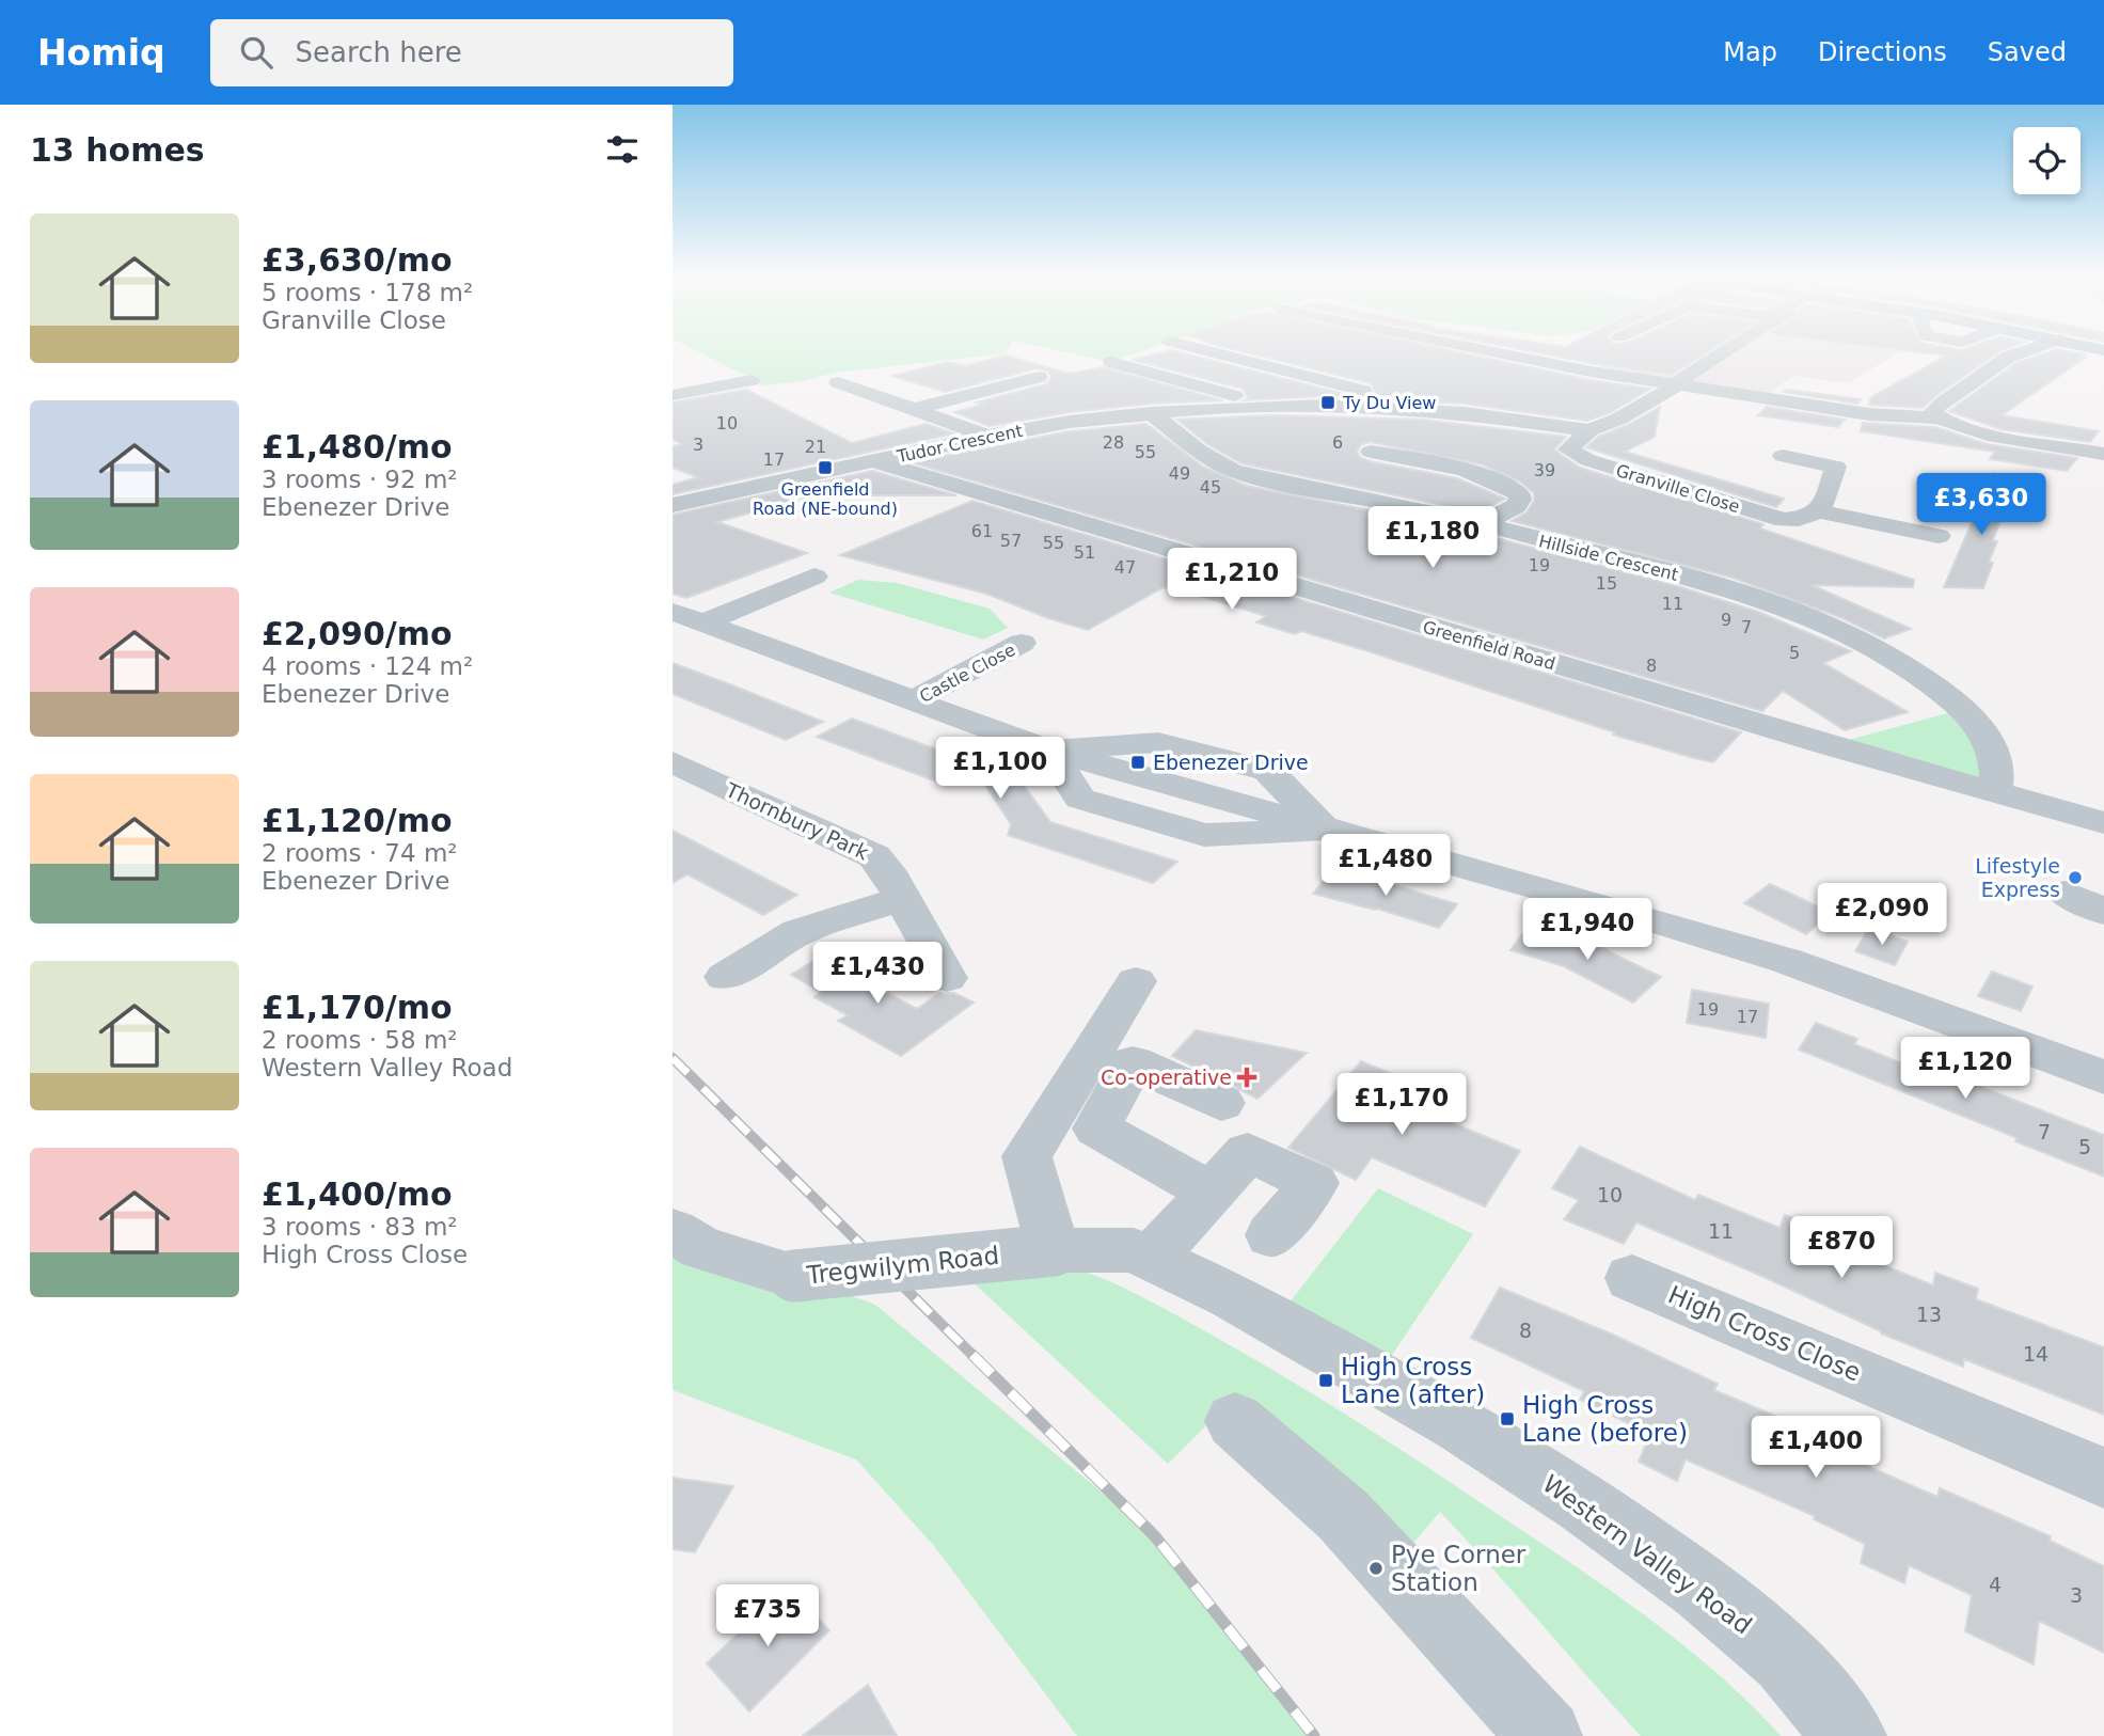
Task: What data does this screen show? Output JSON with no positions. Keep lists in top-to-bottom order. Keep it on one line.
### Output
{"streets":{"street":["Tudor Crescent","Granville Close","Hillside Crescent","Greenfield Road","Castle Close","Thornbury Park","Tregwilym Road","High Cross Close","Western Valley Road"]},"crossings":[["Tudor Crescent","Granville Close"],["Tudor Crescent","Hillside Crescent"],["Tudor Crescent","Greenfield Road"],["Hillside Crescent","Greenfield Road"],["Tregwilym Road","Western Valley Road"]],"places":{"transit":["Ty Du View","Greenfield Road (NE-bound)","Ebenezer Drive","High Cross Lane (after)","High Cross Lane (before)"],"other":["Lifestyle Express","Pye Corner Station"],"health":["Co-operative"]},"house_numbers":["10","28","6","3","21","55","17","39","49","45","61","57","55","51","19","47","15","11","9","7","5","8","19","17","7","5","10","11","13","8","14","4","3"],"page":{"header":"Homiq","search":"Search here","nav":["Map","Directions","Saved"],"heading":"13 homes","list":[{"name":"£3,630/mo","note":"5 rooms · 178 m² · Granville Close"},{"name":"£1,480/mo","note":"3 rooms · 92 m² · Ebenezer Drive"},{"name":"£2,090/mo","note":"4 rooms · 124 m² · Ebenezer Drive"},{"name":"£1,120/mo","note":"2 rooms · 74 m² · Ebenezer Drive"},{"name":"£1,170/mo","note":"2 rooms · 58 m² · Western Valley Road"},{"name":"£1,400/mo","note":"3 rooms · 83 m² · High Cross Close"}],"price":["£3,630","£1,180","£1,210","£1,100","£1,480","£2,090","£1,940","£1,430","£1,120","£1,170","£870","£1,400","£735"]}}
